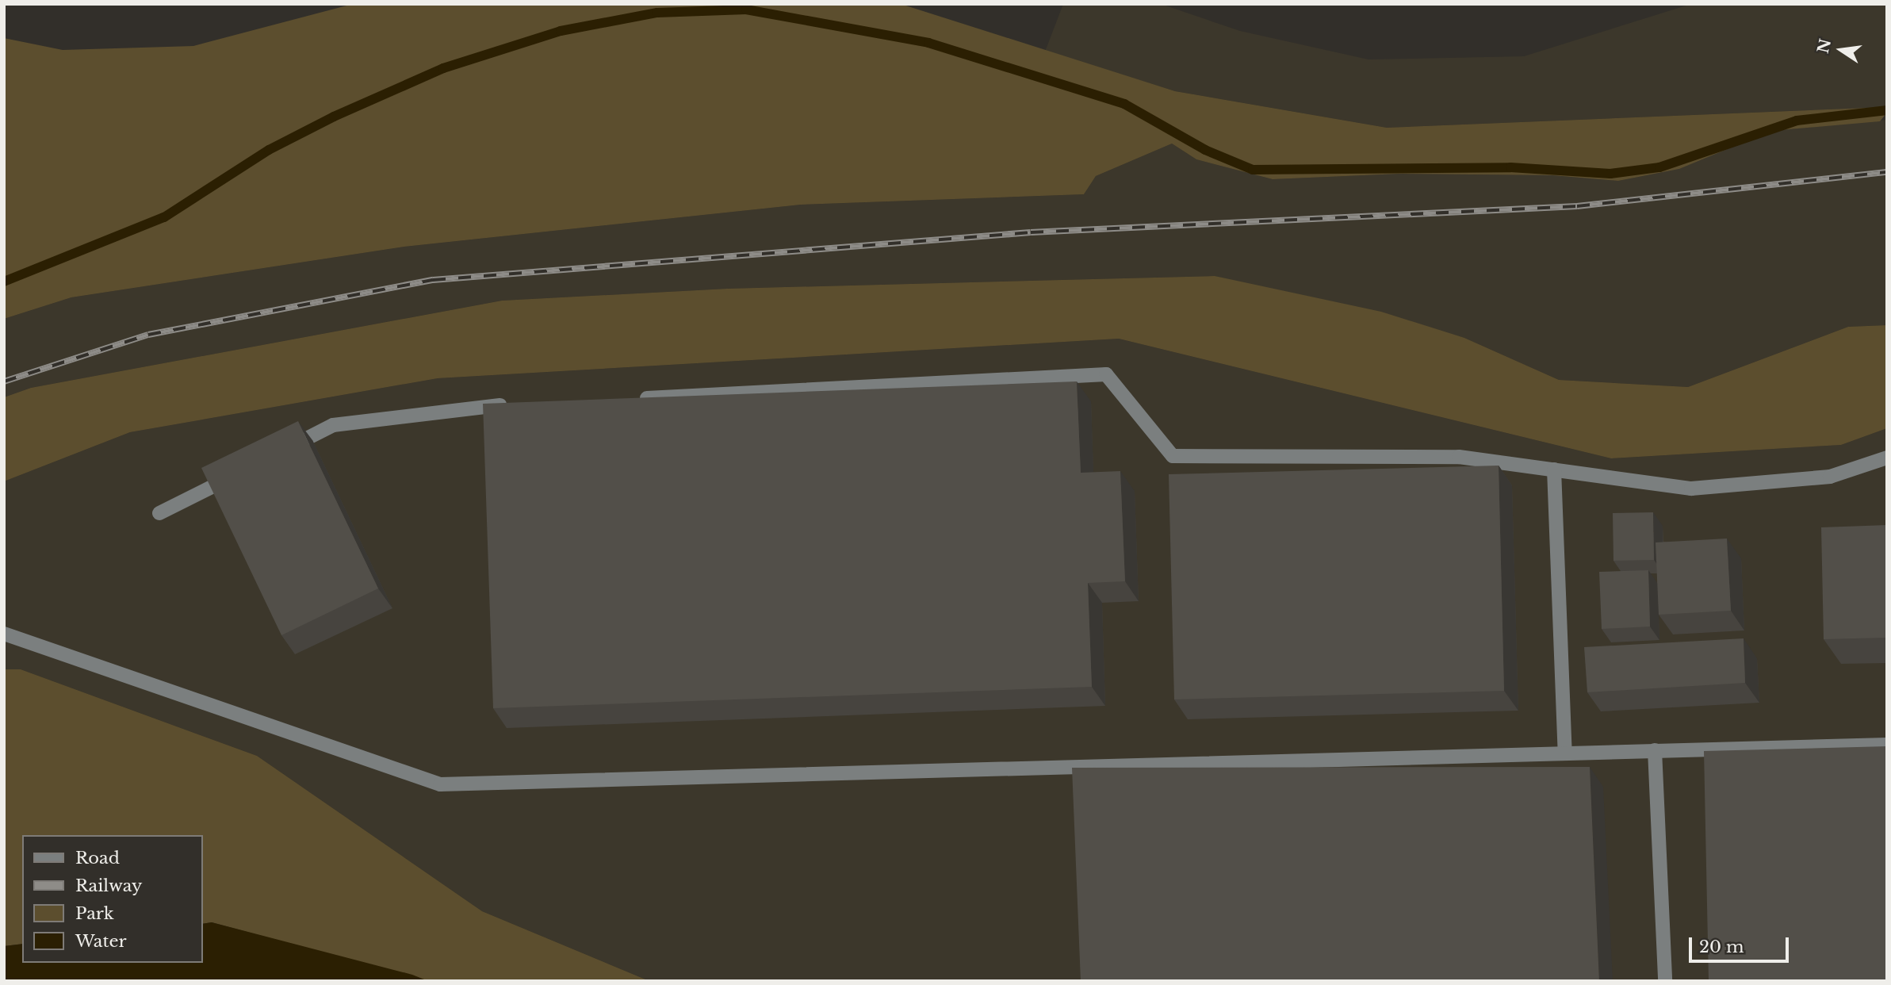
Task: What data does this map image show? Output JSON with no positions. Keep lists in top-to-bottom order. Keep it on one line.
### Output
{"legend":["Road","Railway","Park","Water"],"scale_bar":"20 m","north":"left"}
